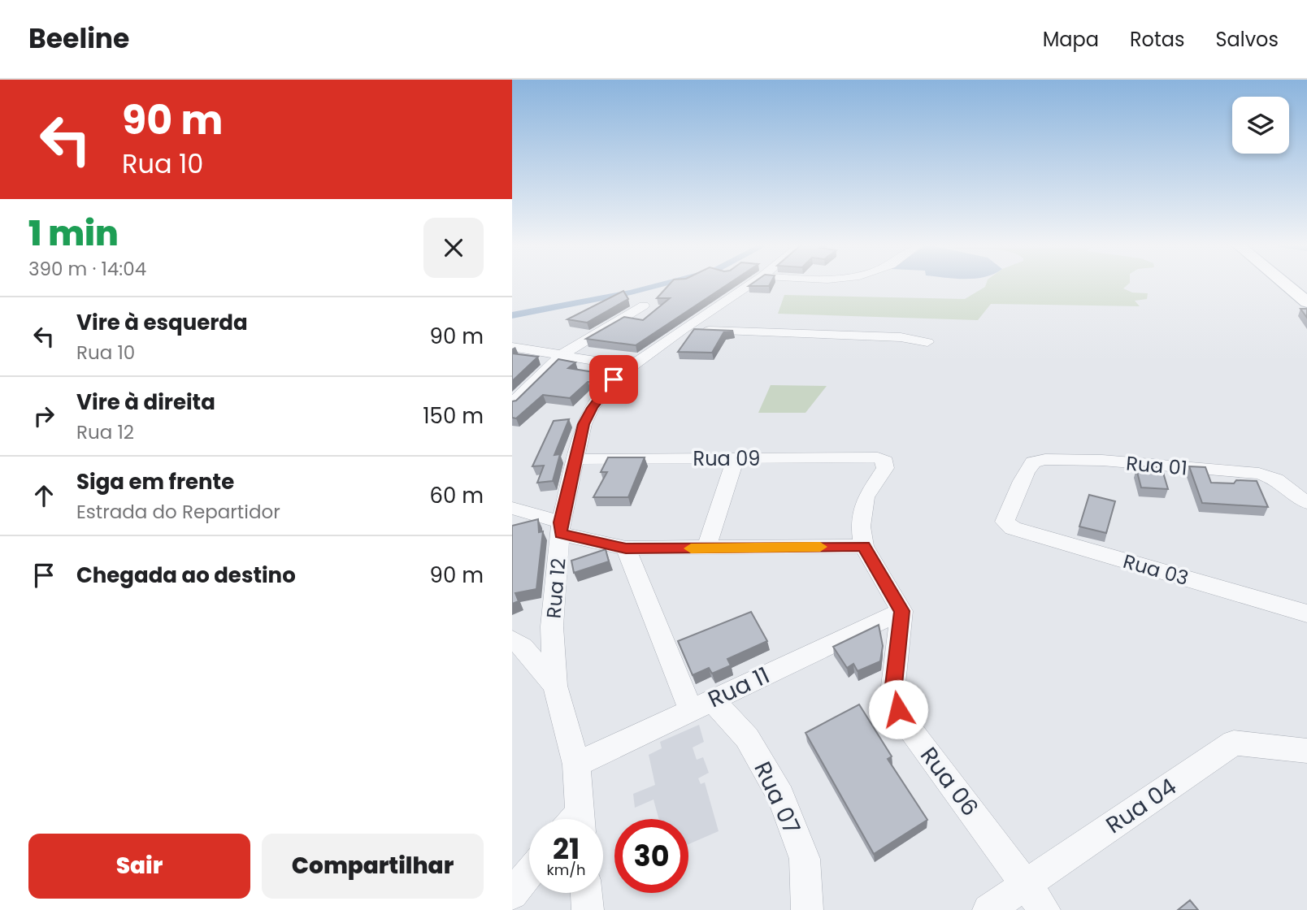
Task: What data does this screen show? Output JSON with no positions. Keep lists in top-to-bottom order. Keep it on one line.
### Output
{"streets":{"street":["Rua 09","Rua 01","Rua 03","Rua 12","Rua 11","Rua 06","Rua 07","Rua 04"]},"crossings":[["Rua 09","Rua 12"],["Rua 01","Rua 03"],["Rua 11","Rua 06"],["Rua 11","Rua 07"],["Rua 06","Rua 04"]],"page":{"header":"Beeline","nav":["Mapa","Rotas","Salvos"],"turn":["90 m","Rua 10"],"heading":["1 min","390 m · 14:04"],"list":[{"name":"Vire à esquerda","note":"Rua 10","value":"90 m"},{"name":"Vire à direita","note":"Rua 12","value":"150 m"},{"name":"Siga em frente","note":"Estrada do Repartidor","value":"60 m"},{"name":"Chegada ao destino","value":"90 m"}],"speed":"21 km/h","limit":"30","buttons":["Sair","Compartilhar"]}}
